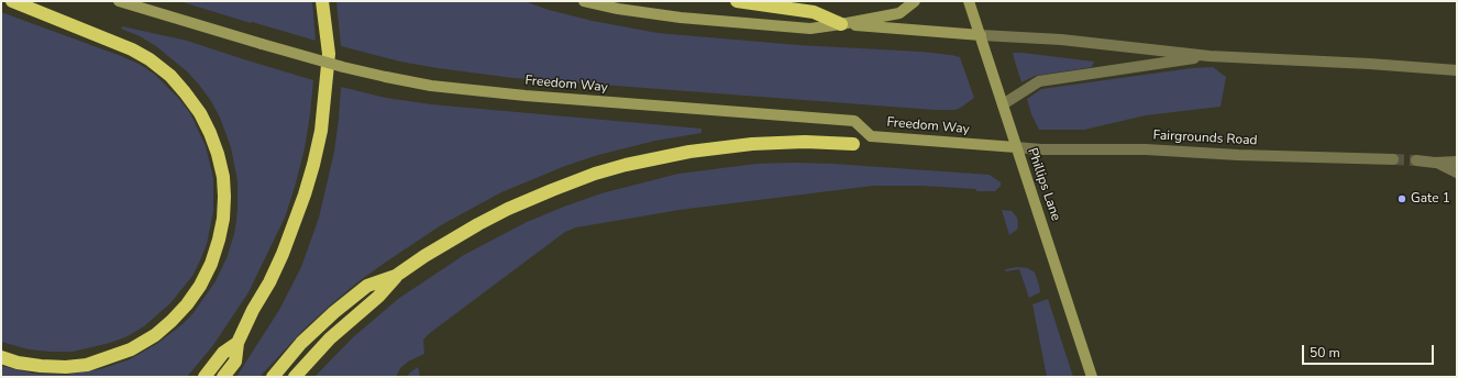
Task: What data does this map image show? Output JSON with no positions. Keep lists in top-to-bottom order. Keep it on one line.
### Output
{"streets":{"main road":["Freedom Way","Phillips Lane"],"street":["Fairgrounds Road"]},"crossings":[["Freedom Way","Fairgrounds Road"],["Freedom Way","Phillips Lane"],["Fairgrounds Road","Phillips Lane"]],"places":["Gate 1"],"scale_bar":"50 m"}
